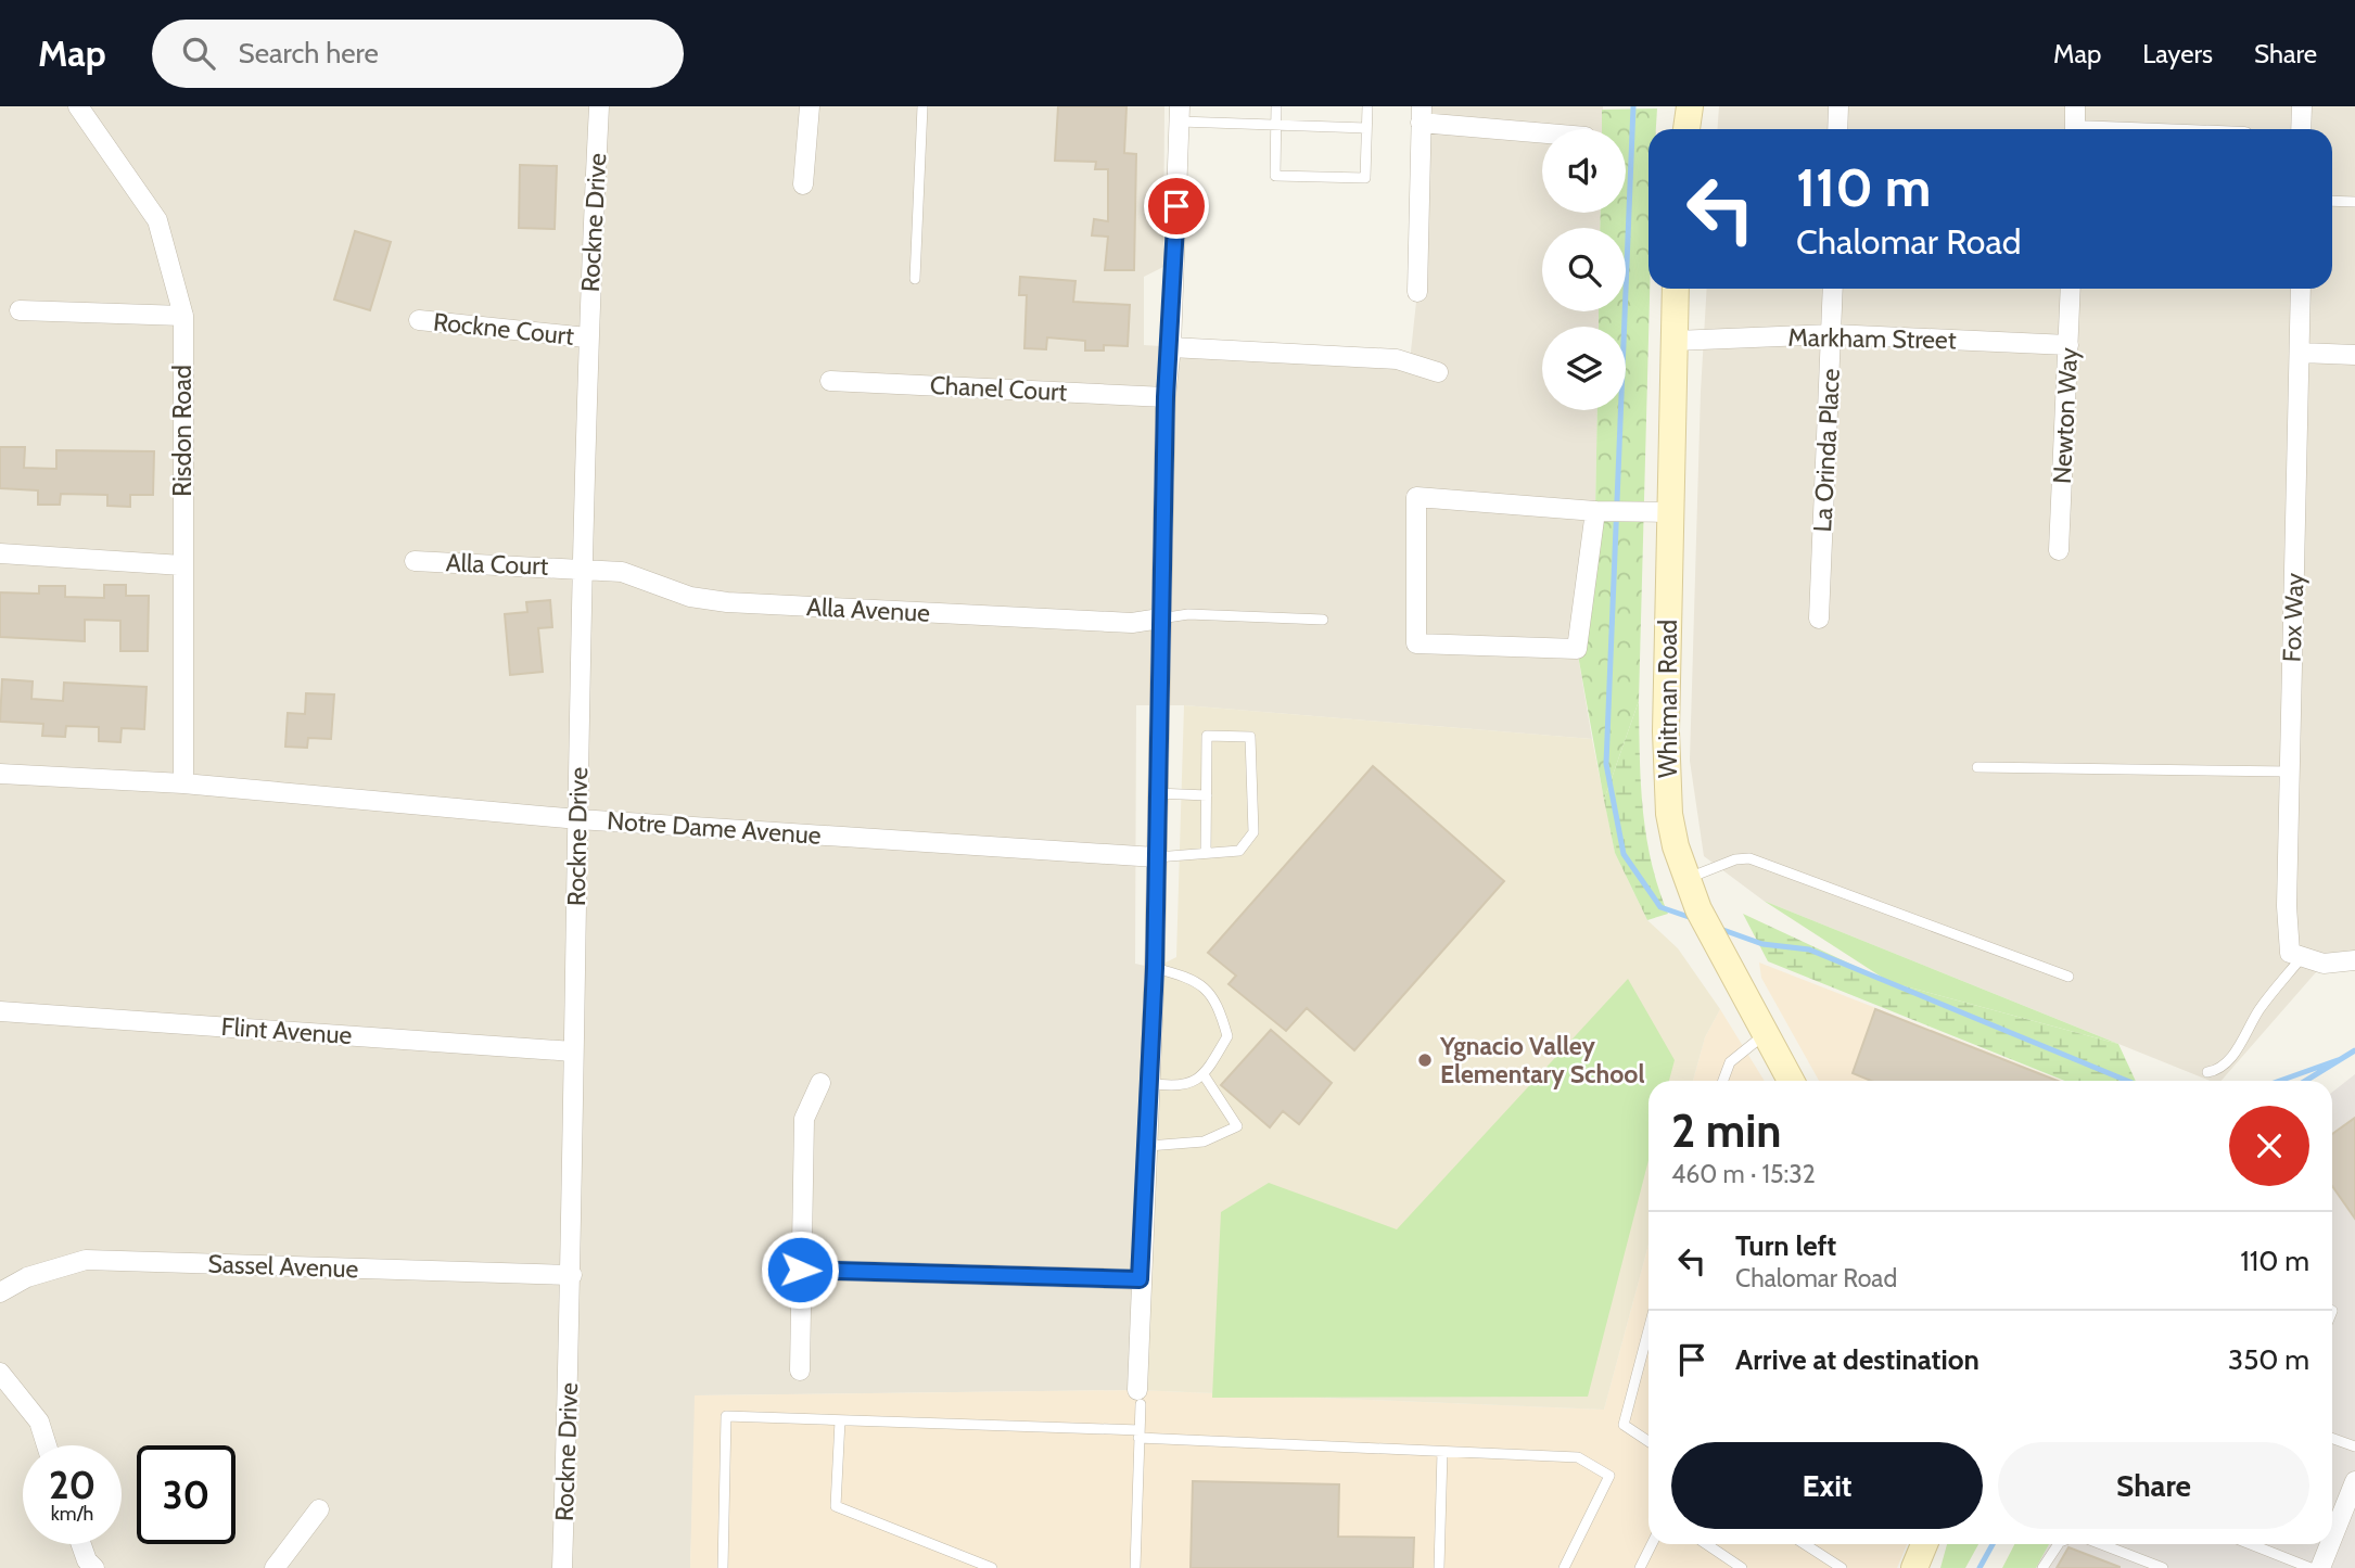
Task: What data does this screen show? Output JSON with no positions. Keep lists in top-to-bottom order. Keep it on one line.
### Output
{"streets":{"street":["Rockne Drive","Rockne Court","Markham Street","Chanel Court","Newton Way","Risdon Road","La Orinda Place","Alla Court","Alla Avenue","Fox Way","Whitman Road","Notre Dame Avenue","Flint Avenue","Sassel Avenue"]},"crossings":[["Rockne Drive","Rockne Court"],["Rockne Drive","Alla Court"],["Rockne Drive","Alla Avenue"],["Rockne Drive","Notre Dame Avenue"],["Rockne Drive","Flint Avenue"],["Rockne Drive","Sassel Avenue"],["Markham Street","Newton Way"],["Markham Street","La Orinda Place"],["Markham Street","Whitman Road"],["Risdon Road","Notre Dame Avenue"],["Alla Court","Alla Avenue"]],"places":["Ygnacio Valley Elementary School"],"page":{"header":"Map","search":"Search here","nav":["Map","Layers","Share"],"turn":["110 m","Chalomar Road"],"heading":["2 min","460 m · 15:32"],"list":[{"name":"Turn left","note":"Chalomar Road","value":"110 m"},{"name":"Arrive at destination","value":"350 m"}],"buttons":["Exit","Share"],"speed":"20 km/h","limit":"30"}}
